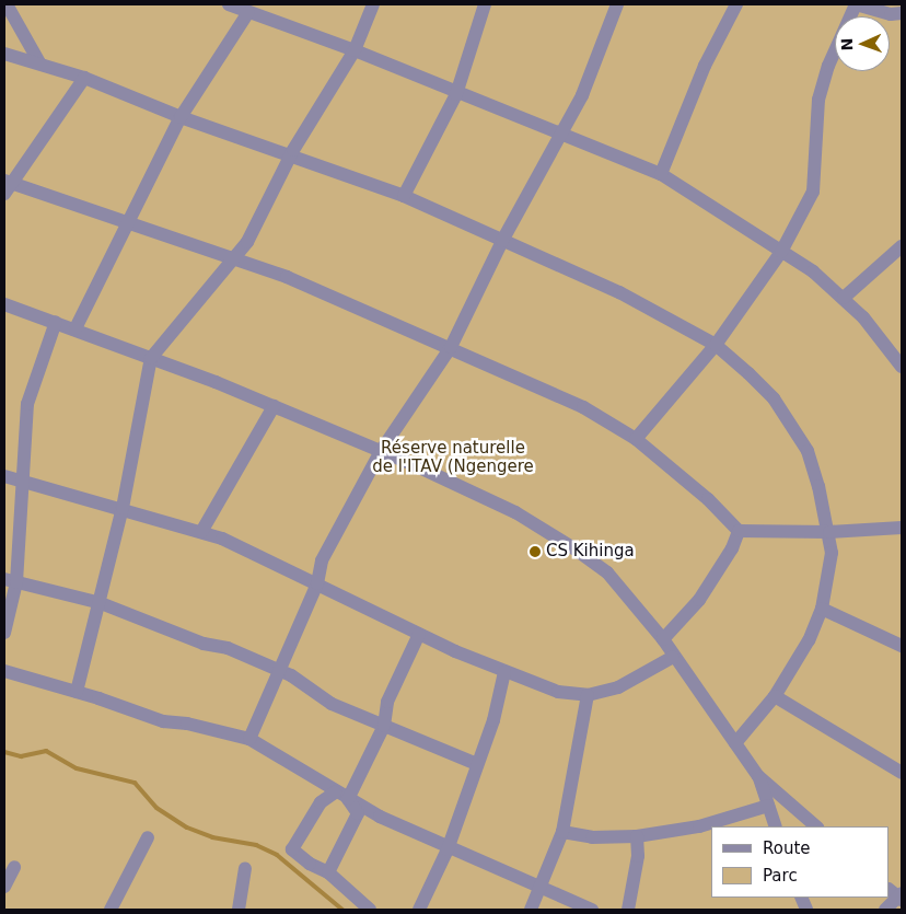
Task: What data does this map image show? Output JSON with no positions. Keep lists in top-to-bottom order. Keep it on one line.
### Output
{"parks":["Réserve naturelle de l'ITAV (Ngengere"],"places":["CS Kihinga"],"legend":["Route","Parc"],"north":"left"}
